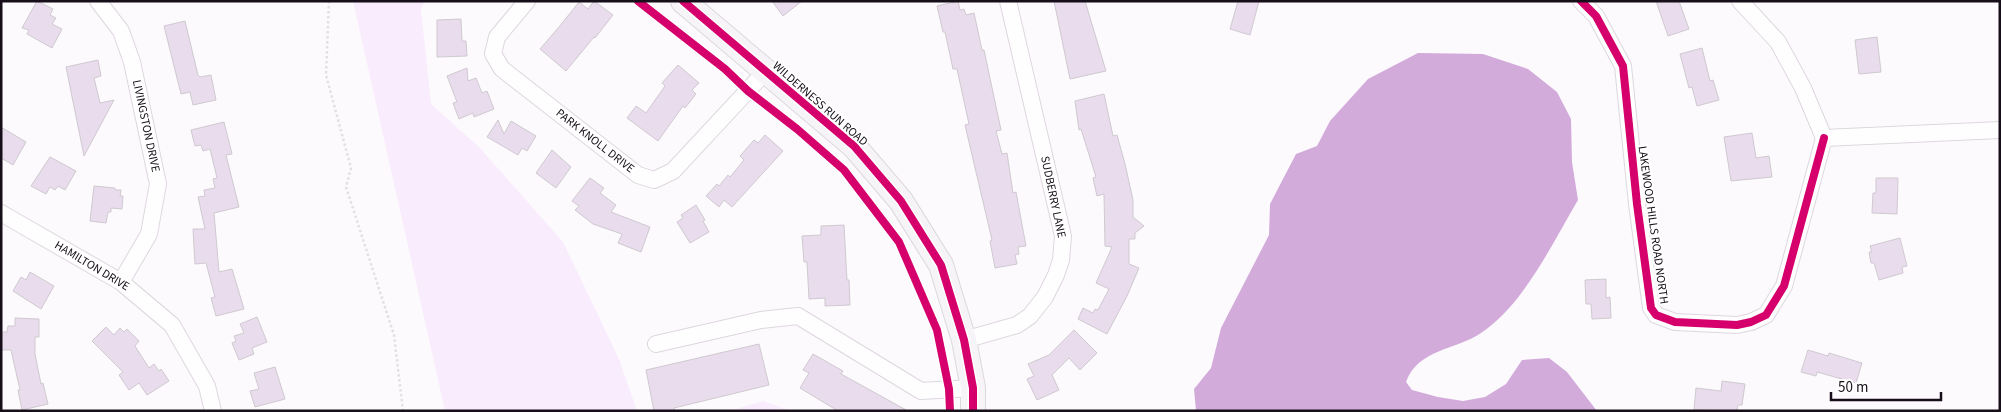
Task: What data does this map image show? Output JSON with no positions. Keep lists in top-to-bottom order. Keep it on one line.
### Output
{"streets":{"street":["WILDERNESS RUN ROAD","LIVINGSTON DRIVE","PARK KNOLL DRIVE","SUDBERRY LANE","LAKEWOOD HILLS ROAD NORTH","HAMILTON DRIVE"]},"crossings":[["WILDERNESS RUN ROAD","PARK KNOLL DRIVE"],["WILDERNESS RUN ROAD","SUDBERRY LANE"],["LIVINGSTON DRIVE","HAMILTON DRIVE"]],"scale_bar":"50 m"}
